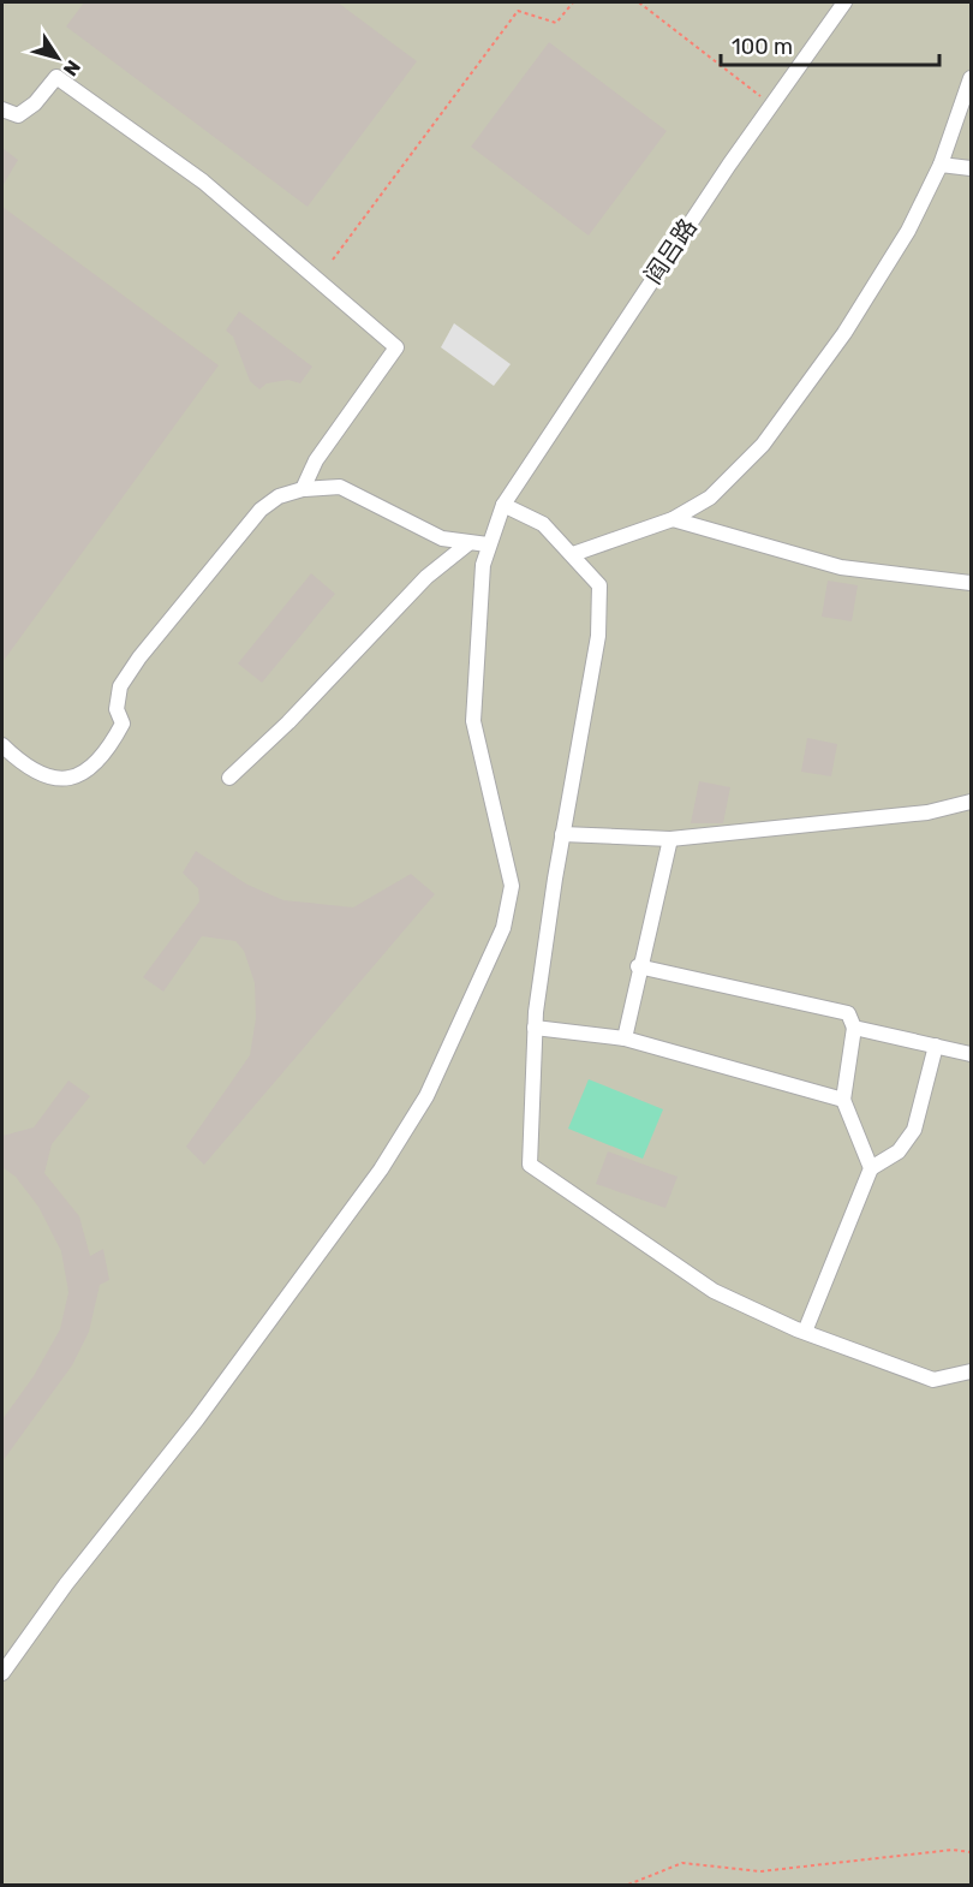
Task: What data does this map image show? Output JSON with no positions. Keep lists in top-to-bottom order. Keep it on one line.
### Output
{"streets":{"street":["阎吕路"]},"scale_bar":"100 m","north":"bottom right"}
